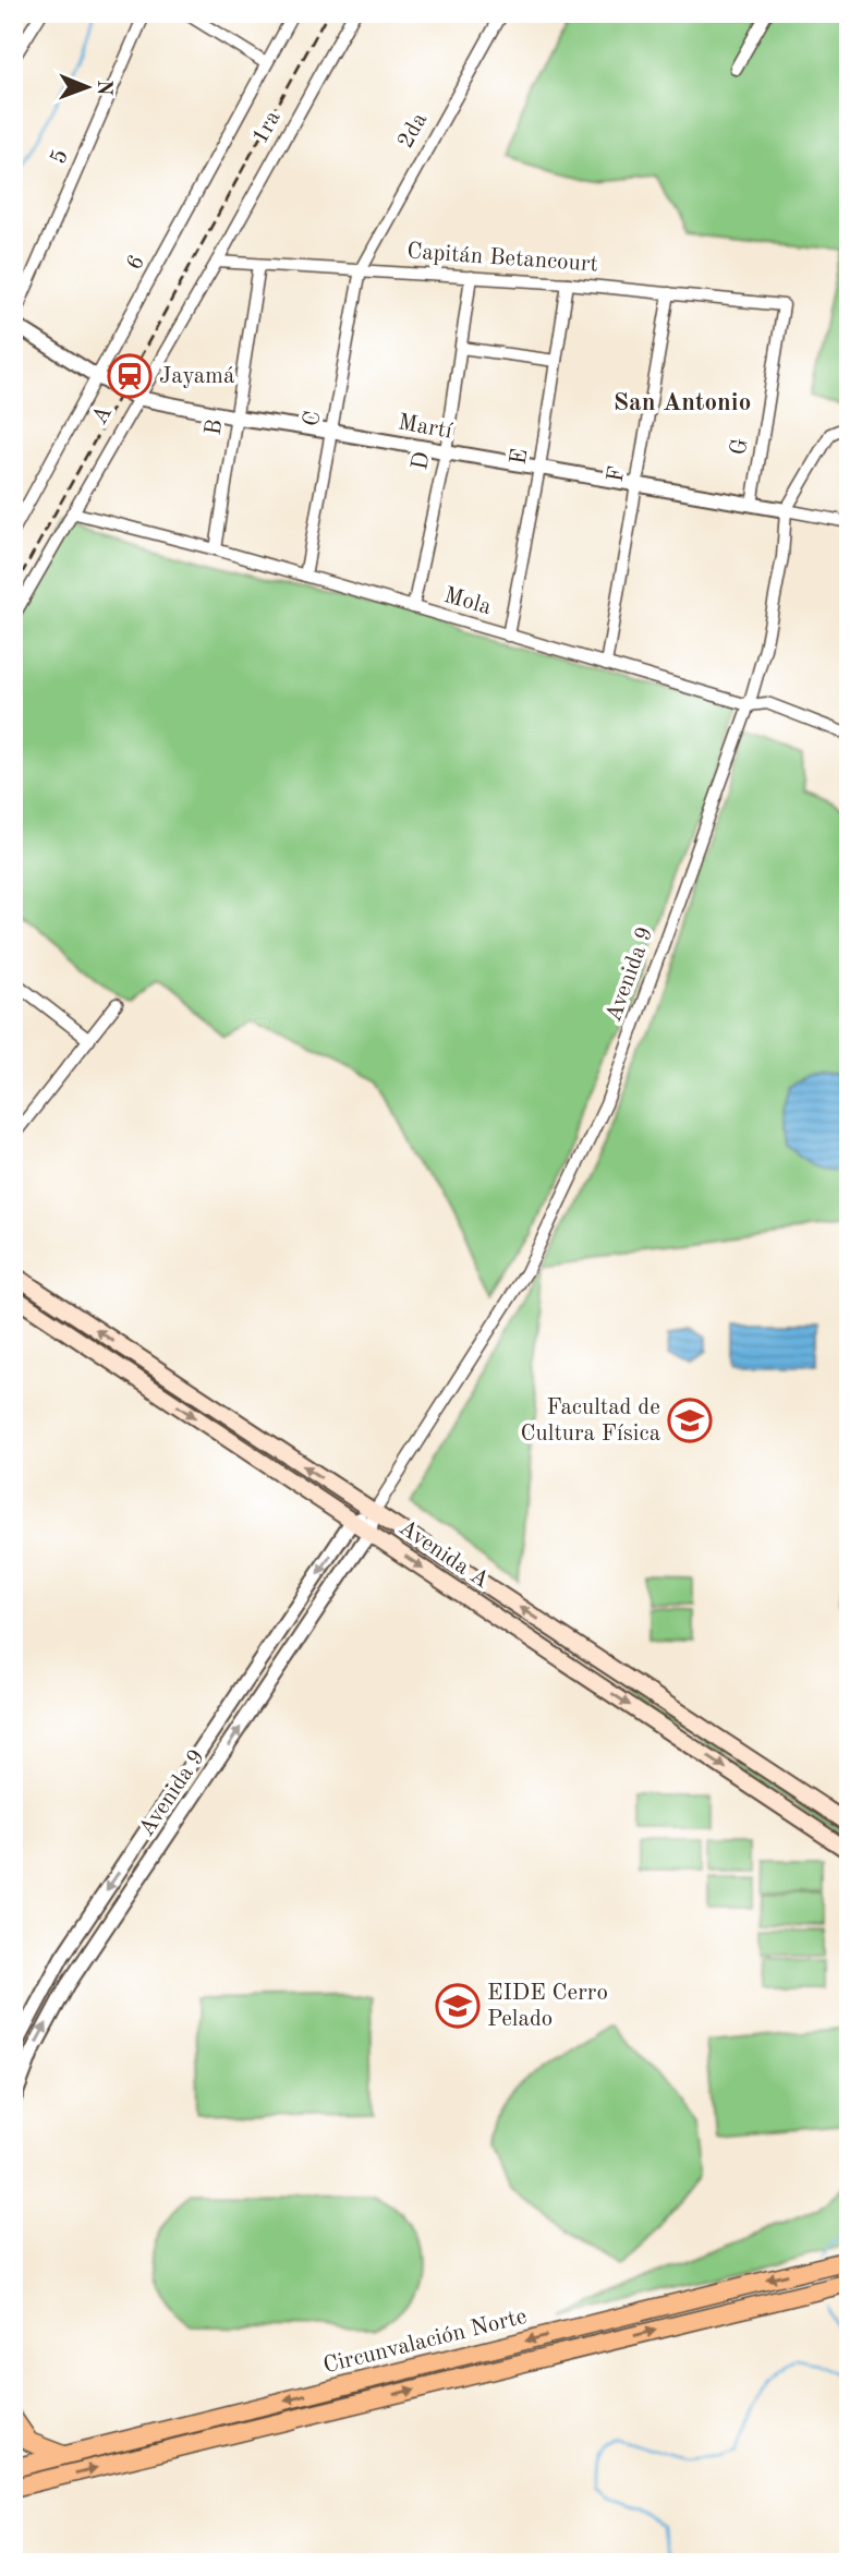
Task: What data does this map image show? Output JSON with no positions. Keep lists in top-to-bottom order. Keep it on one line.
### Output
{"streets":{"highway":["Circunvalación Norte"],"main road":["Avenida A"],"street":["1ra","2da","5","Capitán Betancourt","6","A","C","B","Martí","G","E","D","F","Mola","Avenida 9"]},"crossings":[["1ra","Capitán Betancourt"],["1ra","A"],["2da","Capitán Betancourt"],["2da","C"],["5","Martí"],["Capitán Betancourt","A"],["Capitán Betancourt","C"],["Capitán Betancourt","B"],["Capitán Betancourt","G"],["Capitán Betancourt","E"],["Capitán Betancourt","D"],["Capitán Betancourt","F"],["6","Martí"],["A","Martí"],["A","Mola"],["C","Martí"],["C","Mola"],["B","Martí"],["B","Mola"],["Martí","G"],["Martí","E"],["Martí","D"],["Martí","F"],["Martí","Avenida 9"],["E","Mola"],["D","Mola"],["F","Mola"],["Mola","Avenida 9"],["Avenida 9","Avenida A"]],"districts":["San Antonio"],"places":{"station":["Jayamá"],"school or university":["Facultad de Cultura Física","EIDE Cerro Pelado"]},"north":"right"}
